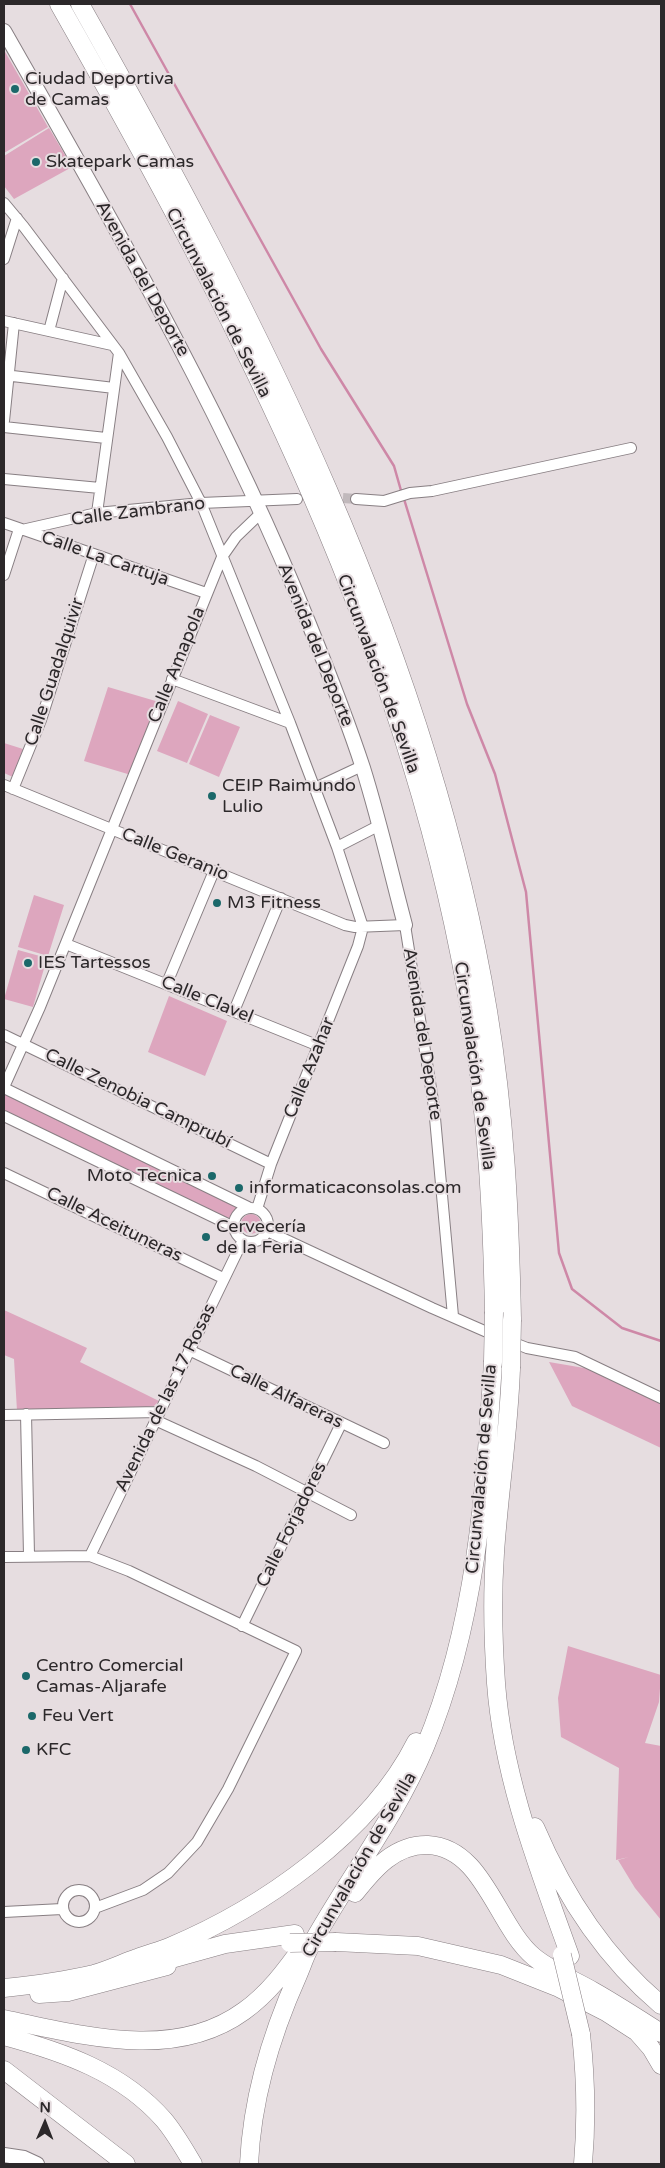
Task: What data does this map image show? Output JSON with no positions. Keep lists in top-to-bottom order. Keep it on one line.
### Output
{"streets":{"highway":["Circunvalación de Sevilla"],"street":["Avenida del Deporte","Calle Zambrano","Calle La Cartuja","Calle Amapola","Calle Guadalquivir","Calle Geranio","Calle Clavel","Calle Azahar","Calle Zenobia Camprubí","Calle Aceituneras","Calle Alfareras","Avenida de las 17 Rosas","Calle Forjadores"]},"crossings":[["Avenida del Deporte","Calle Zambrano"],["Avenida del Deporte","Calle Amapola"],["Avenida del Deporte","Calle Geranio"],["Calle Zambrano","Calle La Cartuja"],["Calle La Cartuja","Calle Amapola"],["Calle La Cartuja","Calle Guadalquivir"],["Calle Amapola","Calle Geranio"],["Calle Amapola","Calle Clavel"],["Calle Amapola","Calle Zenobia Camprubí"],["Calle Guadalquivir","Calle Geranio"],["Calle Geranio","Calle Azahar"],["Calle Clavel","Calle Azahar"],["Calle Azahar","Calle Zenobia Camprubí"],["Calle Azahar","Avenida de las 17 Rosas"],["Calle Aceituneras","Avenida de las 17 Rosas"],["Calle Alfareras","Avenida de las 17 Rosas"],["Calle Alfareras","Calle Forjadores"]],"places":["Ciudad Deportiva de Camas","Skatepark Camas","CEIP Raimundo Lulio","M3 Fitness","IES Tartessos","Moto Tecnica","informaticaconsolas.com","Cervecería de la Feria","Centro Comercial Camas-Aljarafe","Feu Vert","KFC"],"north":"top"}
